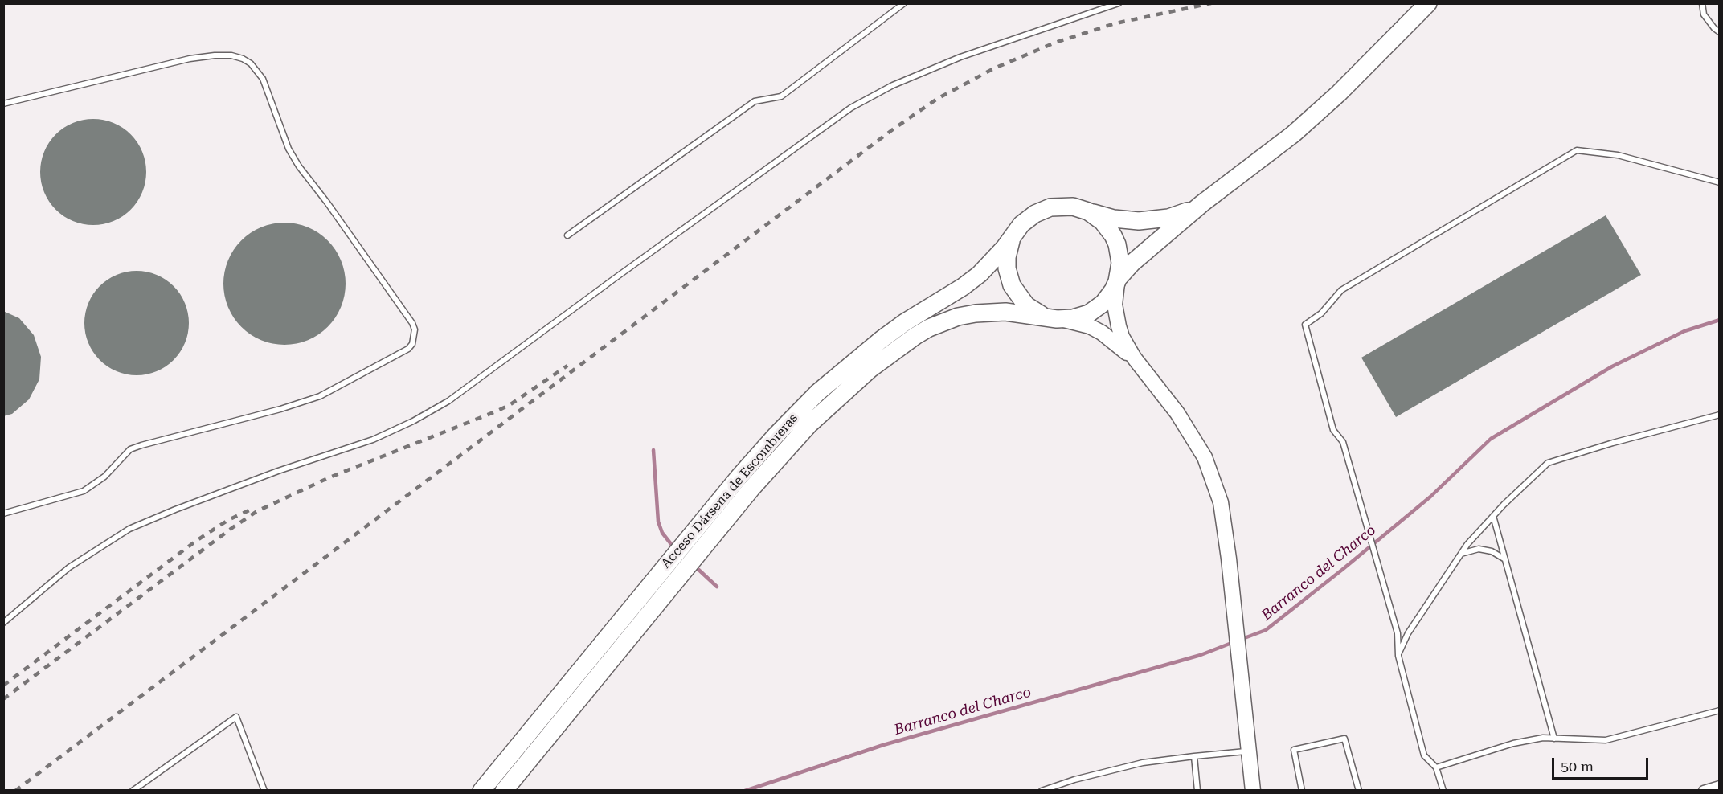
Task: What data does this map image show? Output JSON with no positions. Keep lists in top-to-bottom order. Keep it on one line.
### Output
{"streets":{"highway":["Acceso Dársena de Escombreras"]},"water":["Barranco del Charco"],"scale_bar":"50 m"}
